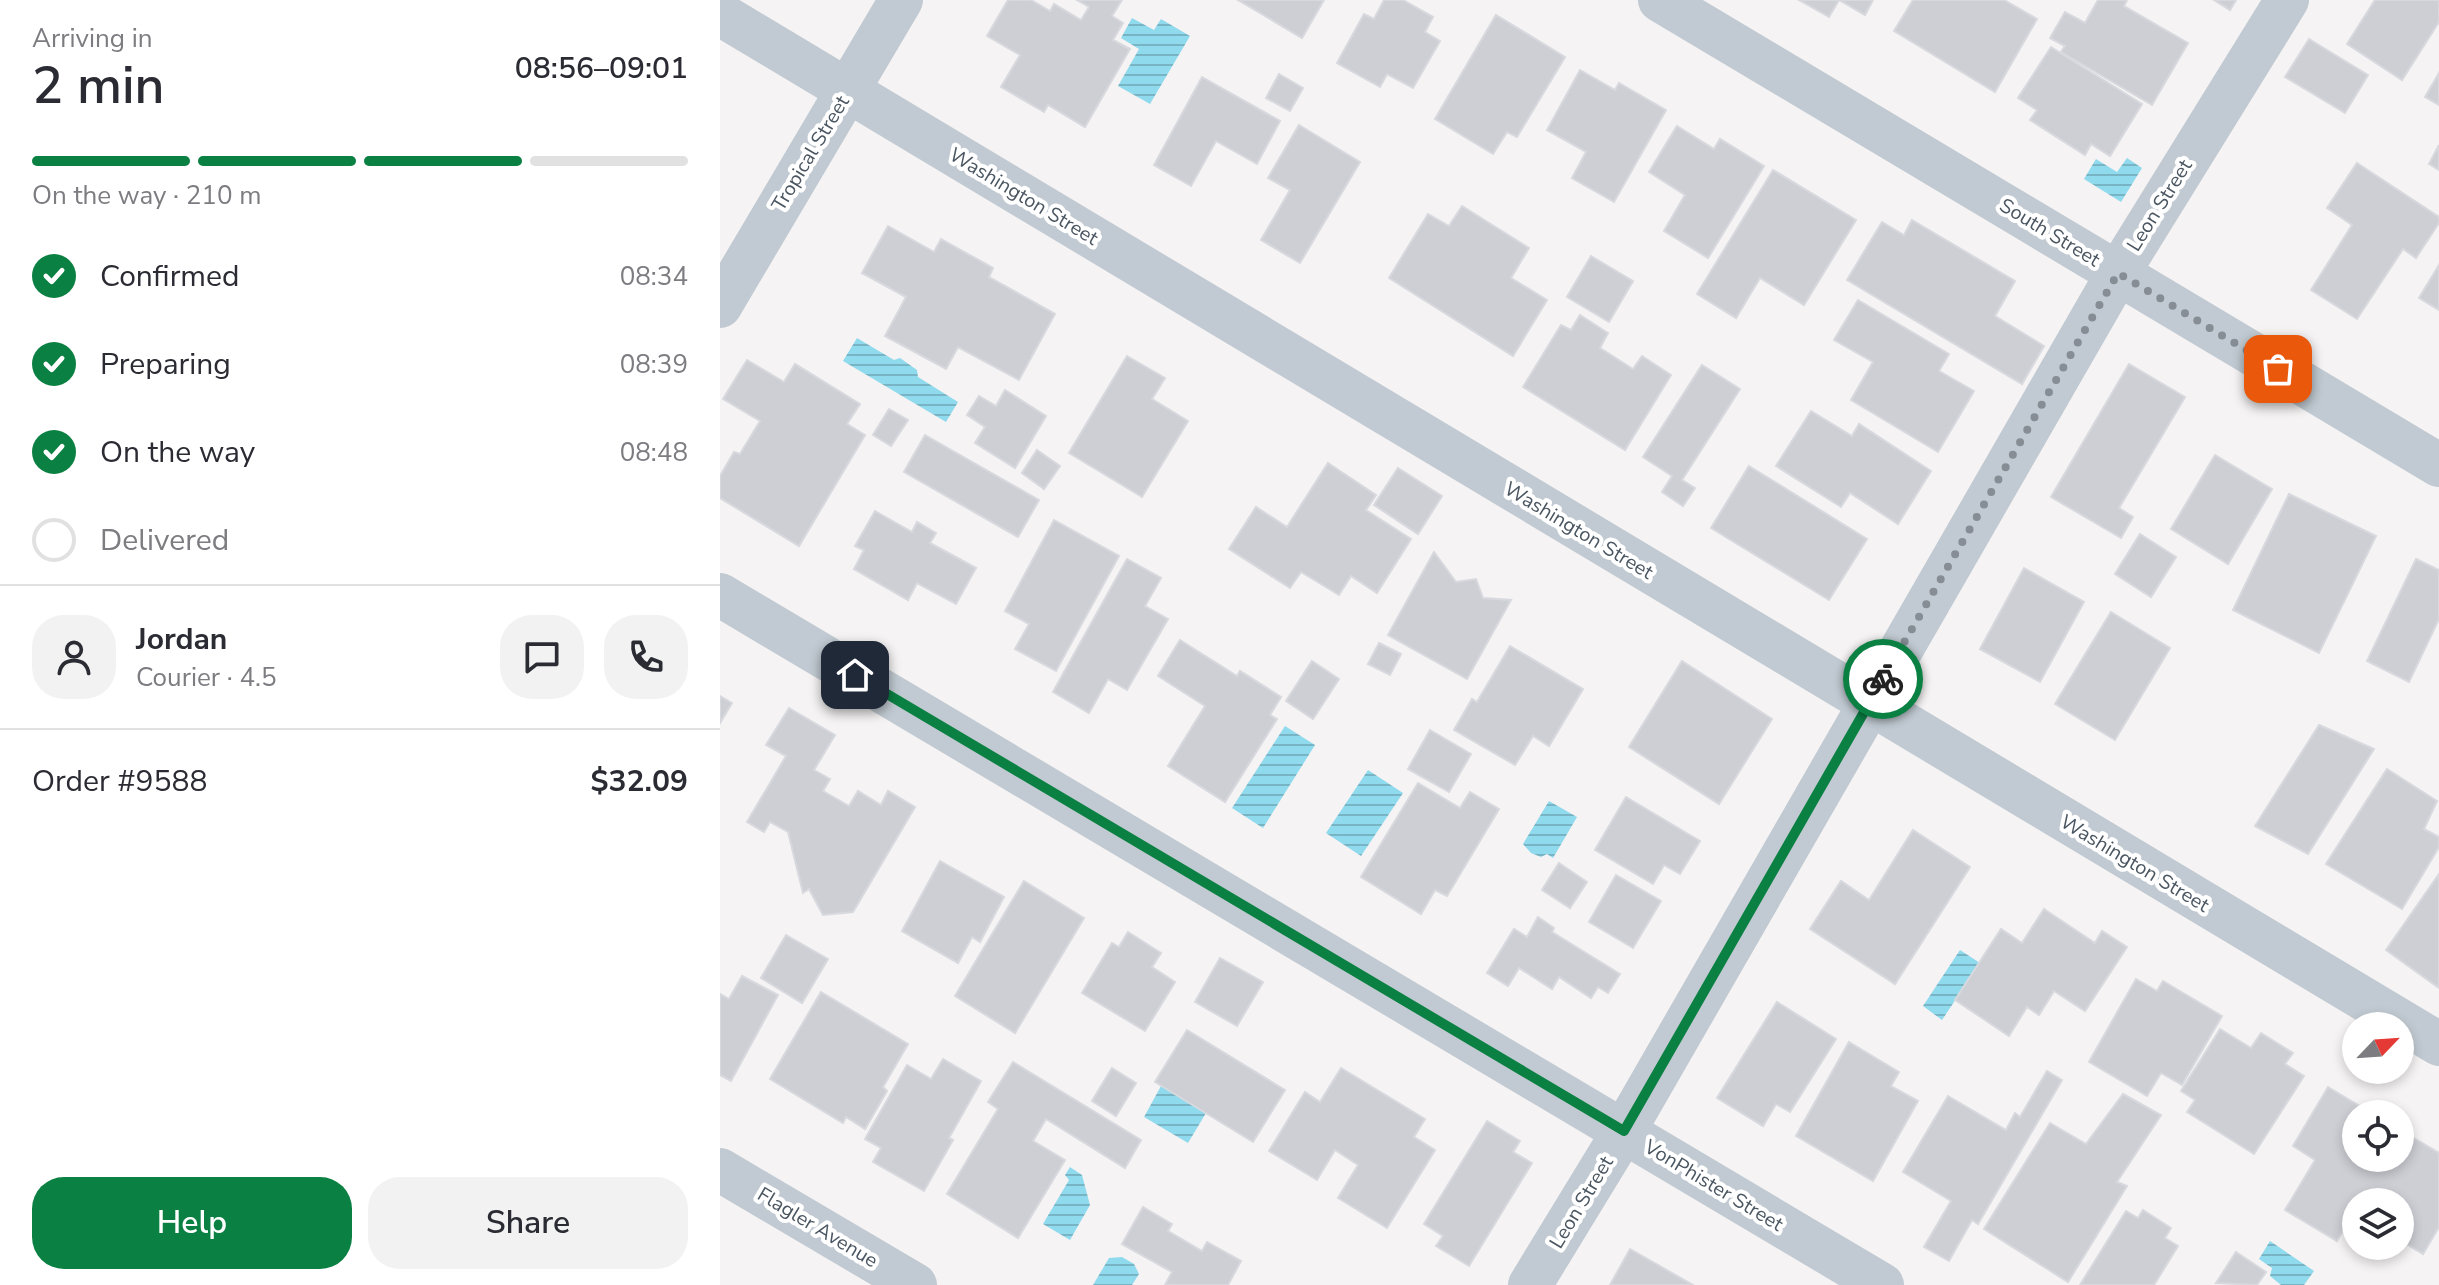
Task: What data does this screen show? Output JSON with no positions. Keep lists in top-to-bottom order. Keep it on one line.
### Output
{"streets":{"street":["Tropical Street","Washington Street","Leon Street","South Street","VonPhister Street","Flagler Avenue"]},"crossings":[["Tropical Street","Washington Street"],["Washington Street","Leon Street"],["Leon Street","South Street"],["Leon Street","VonPhister Street"]],"north":"top right","page":{"heading":["2 min","Arriving in","08:56–09:01"],"panel":["Jordan","Courier · 4.5","Order #9588","$32.09"],"bar":"On the way · 210 m","list":[["Confirmed","08:34"],["Preparing","08:39"],["On the way","08:48"],"Delivered"],"buttons":["Help","Share"]}}
